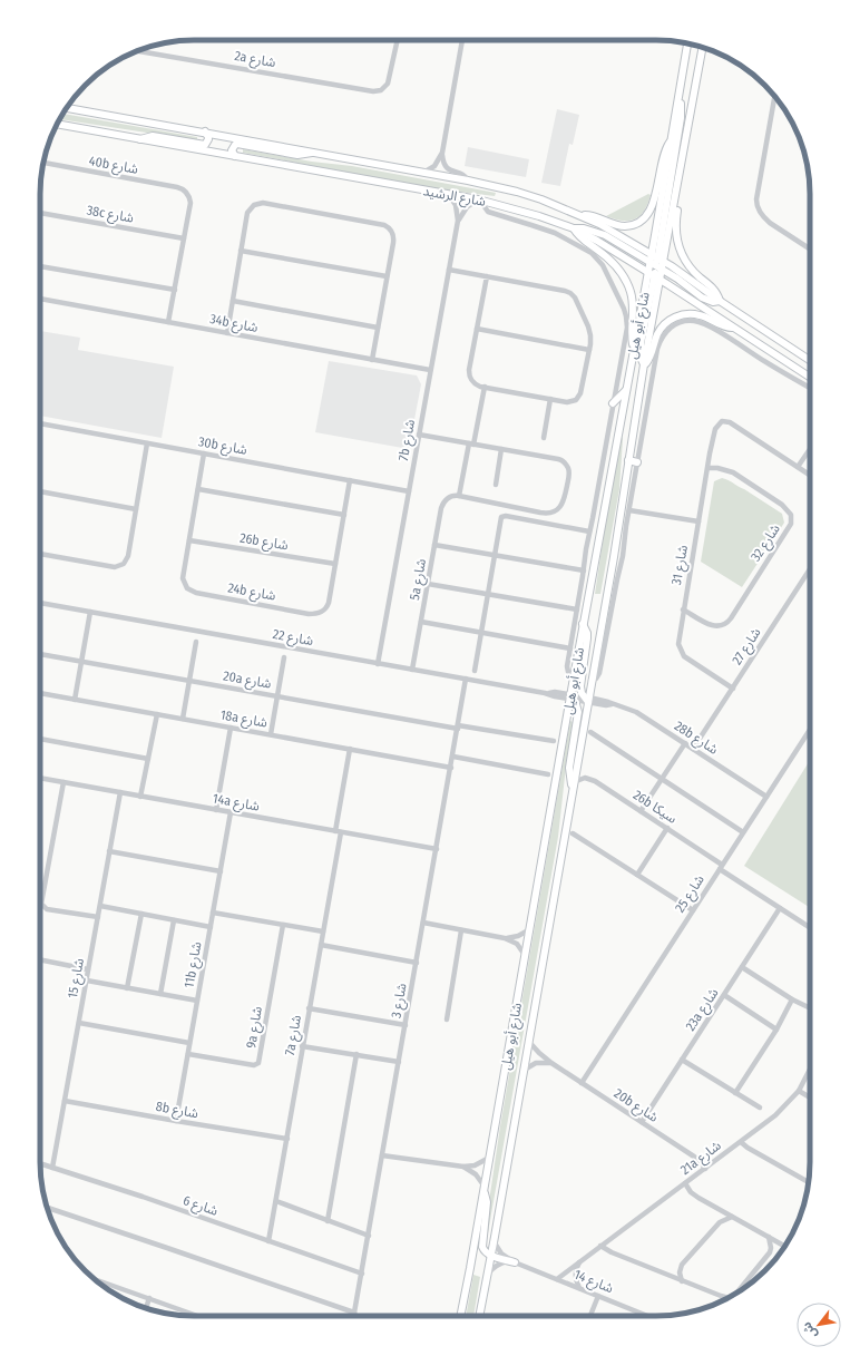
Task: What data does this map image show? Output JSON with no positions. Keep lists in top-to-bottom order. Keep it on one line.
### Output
{"streets":{"main road":["شارع الرشيد","شارع أبو هيل"],"street":["2a شارع","40b شارع","38c شارع","34b شارع","7b شارع","30b شارع","26b شارع","شارع 32","شارع 31","5a شارع","24b شارع","شارع 22","شارع 27","20a شارع","18a شارع","28b شارع","14a شارع","26b سيكا","شارع 25","11b شارع","شارع 15","شارع 3","23a شارع","9a شارع","7a شارع","20b شارع","8b شارع","21a شارع","شارع 6","شارع 14"]},"crossings":[["40b شارع","38c شارع"],["شارع الرشيد","شارع أبو هيل"],["شارع الرشيد","7b شارع"],["34b شارع","7b شارع"],["شارع أبو هيل","شارع 22"],["شارع أبو هيل","28b شارع"],["شارع أبو هيل","26b سيكا"],["شارع أبو هيل","20b شارع"],["شارع أبو هيل","شارع 14"],["7b شارع","30b شارع"],["7b شارع","شارع 22"],["26b شارع","24b شارع"],["شارع 32","شارع 31"],["شارع 31","شارع 27"],["5a شارع","شارع 22"],["شارع 22","28b شارع"],["شارع 22","شارع 3"],["شارع 27","28b شارع"],["20a شارع","شارع 3"],["18a شارع","شارع 3"],["18a شارع","7a شارع"],["28b شارع","شارع 25"],["14a شارع","11b شارع"],["14a شارع","شارع 15"],["14a شارع","شارع 3"],["14a شارع","7a شارع"],["26b سيكا","شارع 25"],["شارع 25","20b شارع"],["11b شارع","9a شارع"],["11b شارع","8b شارع"],["شارع 15","8b شارع"],["شارع 15","شارع 6"],["شارع 3","شارع 6"],["23a شارع","20b شارع"],["7a شارع","8b شارع"],["7a شارع","شارع 6"],["20b شارع","21a شارع"],["21a شارع","شارع 14"]],"north":"bottom left"}
